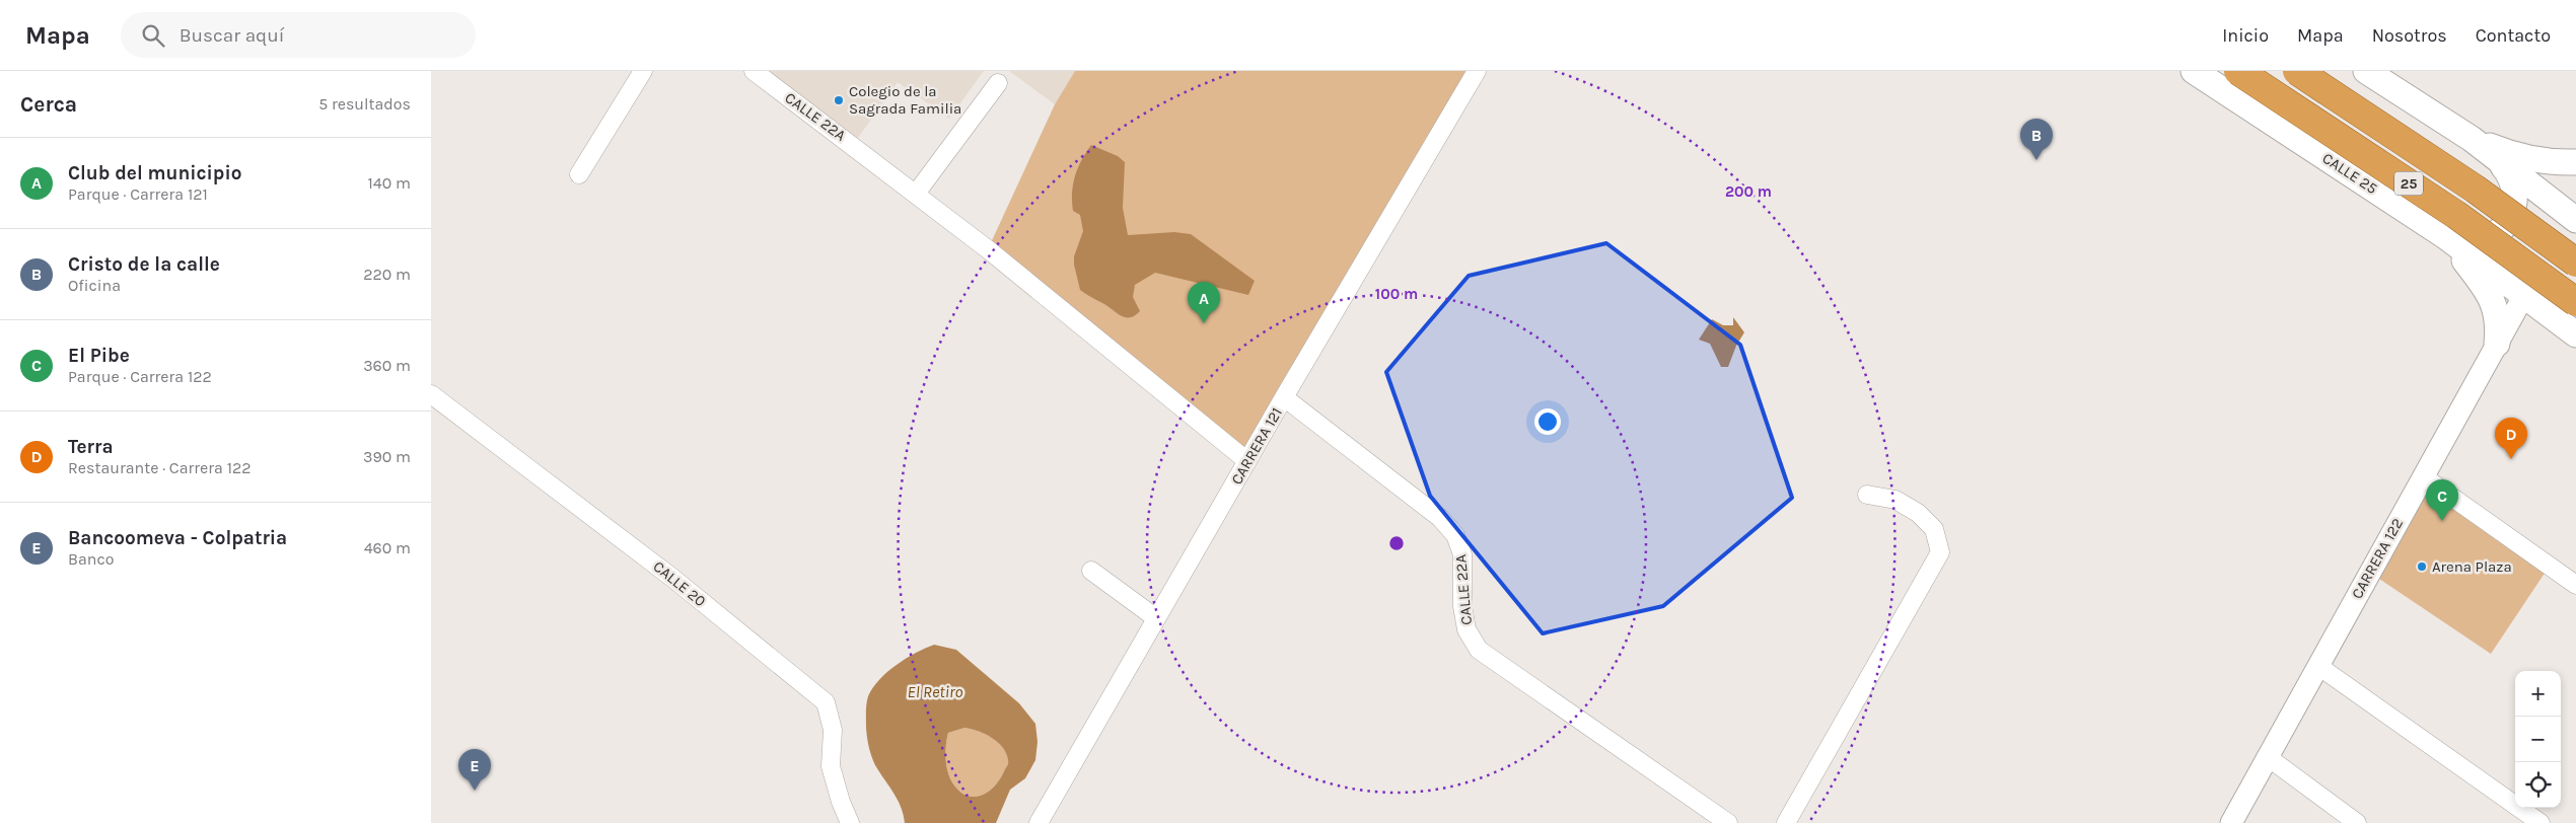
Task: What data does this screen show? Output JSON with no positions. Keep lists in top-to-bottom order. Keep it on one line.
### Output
{"streets":{"highway":["CALLE 25","25"],"street":["CALLE 22A","CARRERA 121","CARRERA 122","CALLE 20"]},"crossings":[["CALLE 22A","CARRERA 121"],["CALLE 25","CARRERA 122"]],"water":["El Retiro"],"places":["Colegio de la Sagrada Familia","Arena Plaza"],"page":{"header":"Mapa","search":"Buscar aquí","nav":["Inicio","Mapa","Nosotros","Contacto"],"heading":["Cerca","5 resultados"],"pins":["B","A","D","C","E"],"list":[{"mark":"A","name":"Club del municipio","note":"Parque · Carrera 121","value":"140 m"},{"mark":"B","name":"Cristo de la calle","note":"Oficina","value":"220 m"},{"mark":"C","name":"El Pibe","note":"Parque · Carrera 122","value":"360 m"},{"mark":"D","name":"Terra","note":"Restaurante · Carrera 122","value":"390 m"},{"mark":"E","name":"Bancoomeva - Colpatria","note":"Banco","value":"460 m"}],"map_buttons":["+","−"]},"rings":["200 m","100 m"]}
